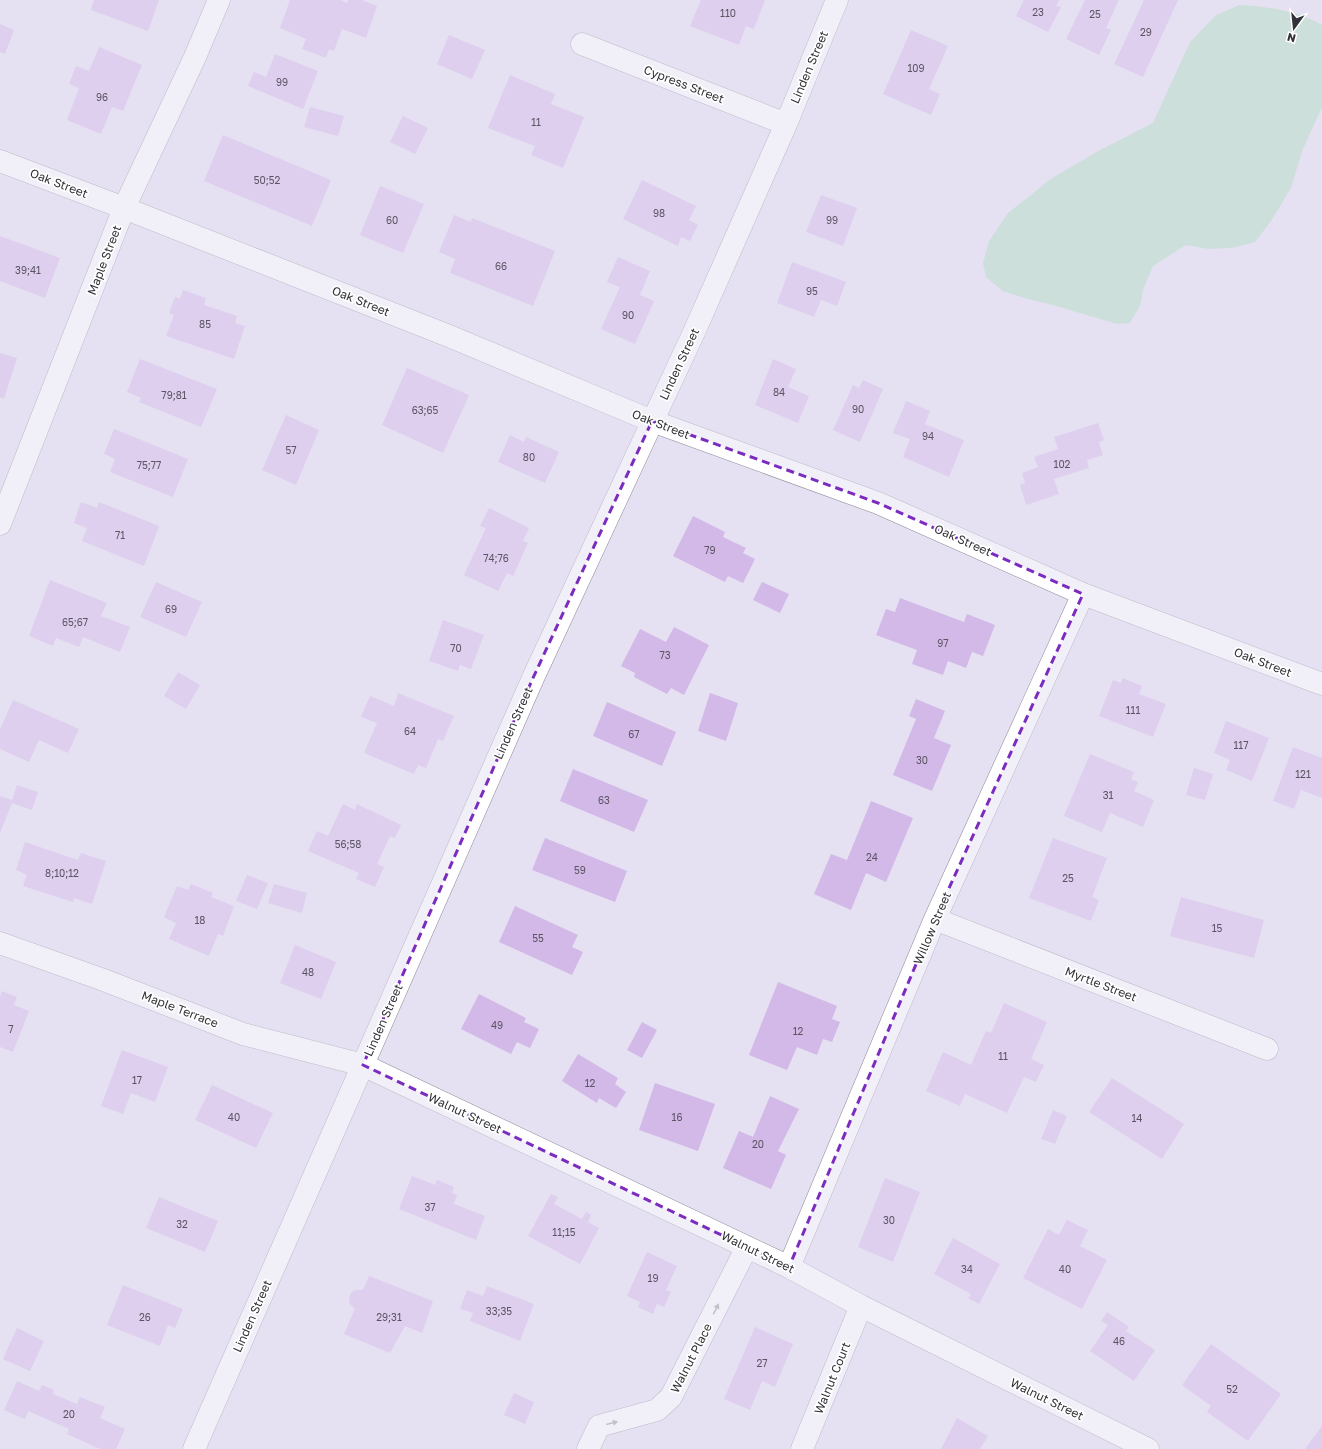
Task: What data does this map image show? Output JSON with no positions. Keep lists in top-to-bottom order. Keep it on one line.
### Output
{"streets":{"street":["Linden Street","Cypress Street","Oak Street","Maple Street","Willow Street","Myrtle Street","Maple Terrace","Walnut Street","Walnut Place","Walnut Court"]},"crossings":[["Linden Street","Cypress Street"],["Linden Street","Oak Street"],["Linden Street","Maple Terrace"],["Linden Street","Walnut Street"],["Oak Street","Maple Street"],["Oak Street","Willow Street"],["Willow Street","Myrtle Street"],["Willow Street","Walnut Street"],["Maple Terrace","Walnut Street"],["Walnut Street","Walnut Place"],["Walnut Street","Walnut Court"]],"one_way":["Walnut Place"],"house_numbers":["23","110","25","29","109","99","96","11","50;52","98","60","99","66","39;41","95","90","85","84","79;81","90","63;65","94","57","80","102","75;77","71","79","74;76","69","65;67","97","70","73","111","64","67","117","30","121","31","63","56;58","24","59","8;10;12","25","18","15","55","48","49","7","12","11","17","12","40","16","14","20","37","30","32","11;15","34","40","19","33;35","26","29;31","46","27","52","20"],"north":"bottom"}
